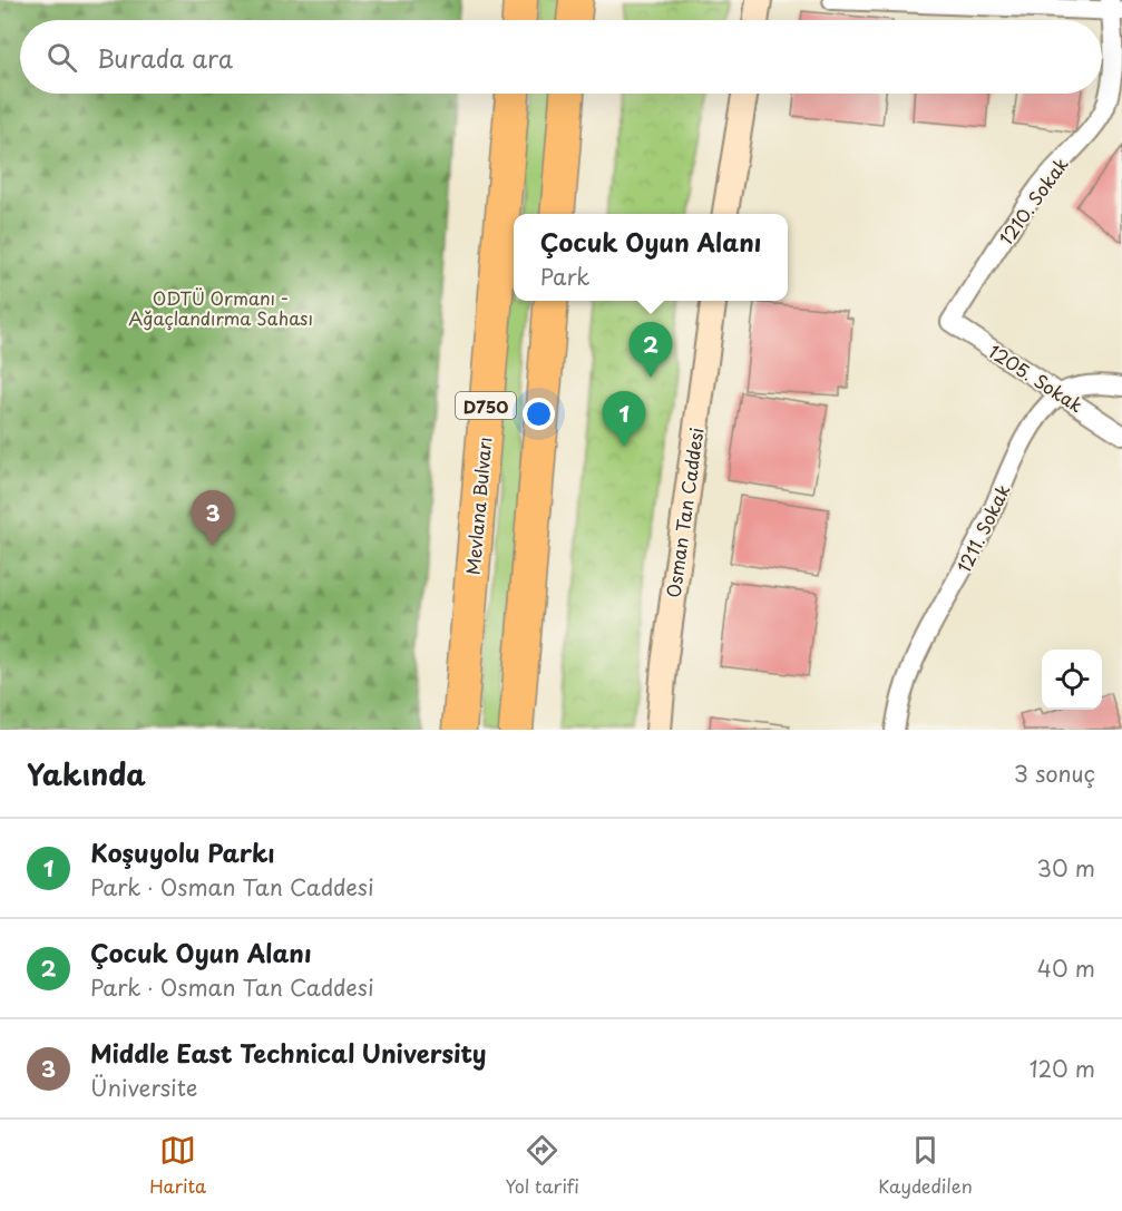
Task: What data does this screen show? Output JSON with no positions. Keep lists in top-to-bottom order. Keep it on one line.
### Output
{"streets":{"highway":["D750","Mevlana Bulvarı"],"street":["1210. Sokak","1205. Sokak","Osman Tan Caddesi","1211. Sokak"]},"crossings":[["1210. Sokak","1205. Sokak"],["1205. Sokak","1211. Sokak"]],"parks":["ODTÜ Ormanı - Ağaçlandırma Sahası"],"page":{"search":"Burada ara","popup":["Çocuk Oyun Alanı","Park"],"pins":["2","1","3"],"heading":["Yakında","3 sonuç"],"list":[{"mark":"1","name":"Koşuyolu Parkı","note":"Park · Osman Tan Caddesi","value":"30 m"},{"mark":"2","name":"Çocuk Oyun Alanı","note":"Park · Osman Tan Caddesi","value":"40 m"},{"mark":"3","name":"Middle East Technical University","note":"Üniversite","value":"120 m"}],"nav":["Harita","Yol tarifi","Kaydedilen"]}}
